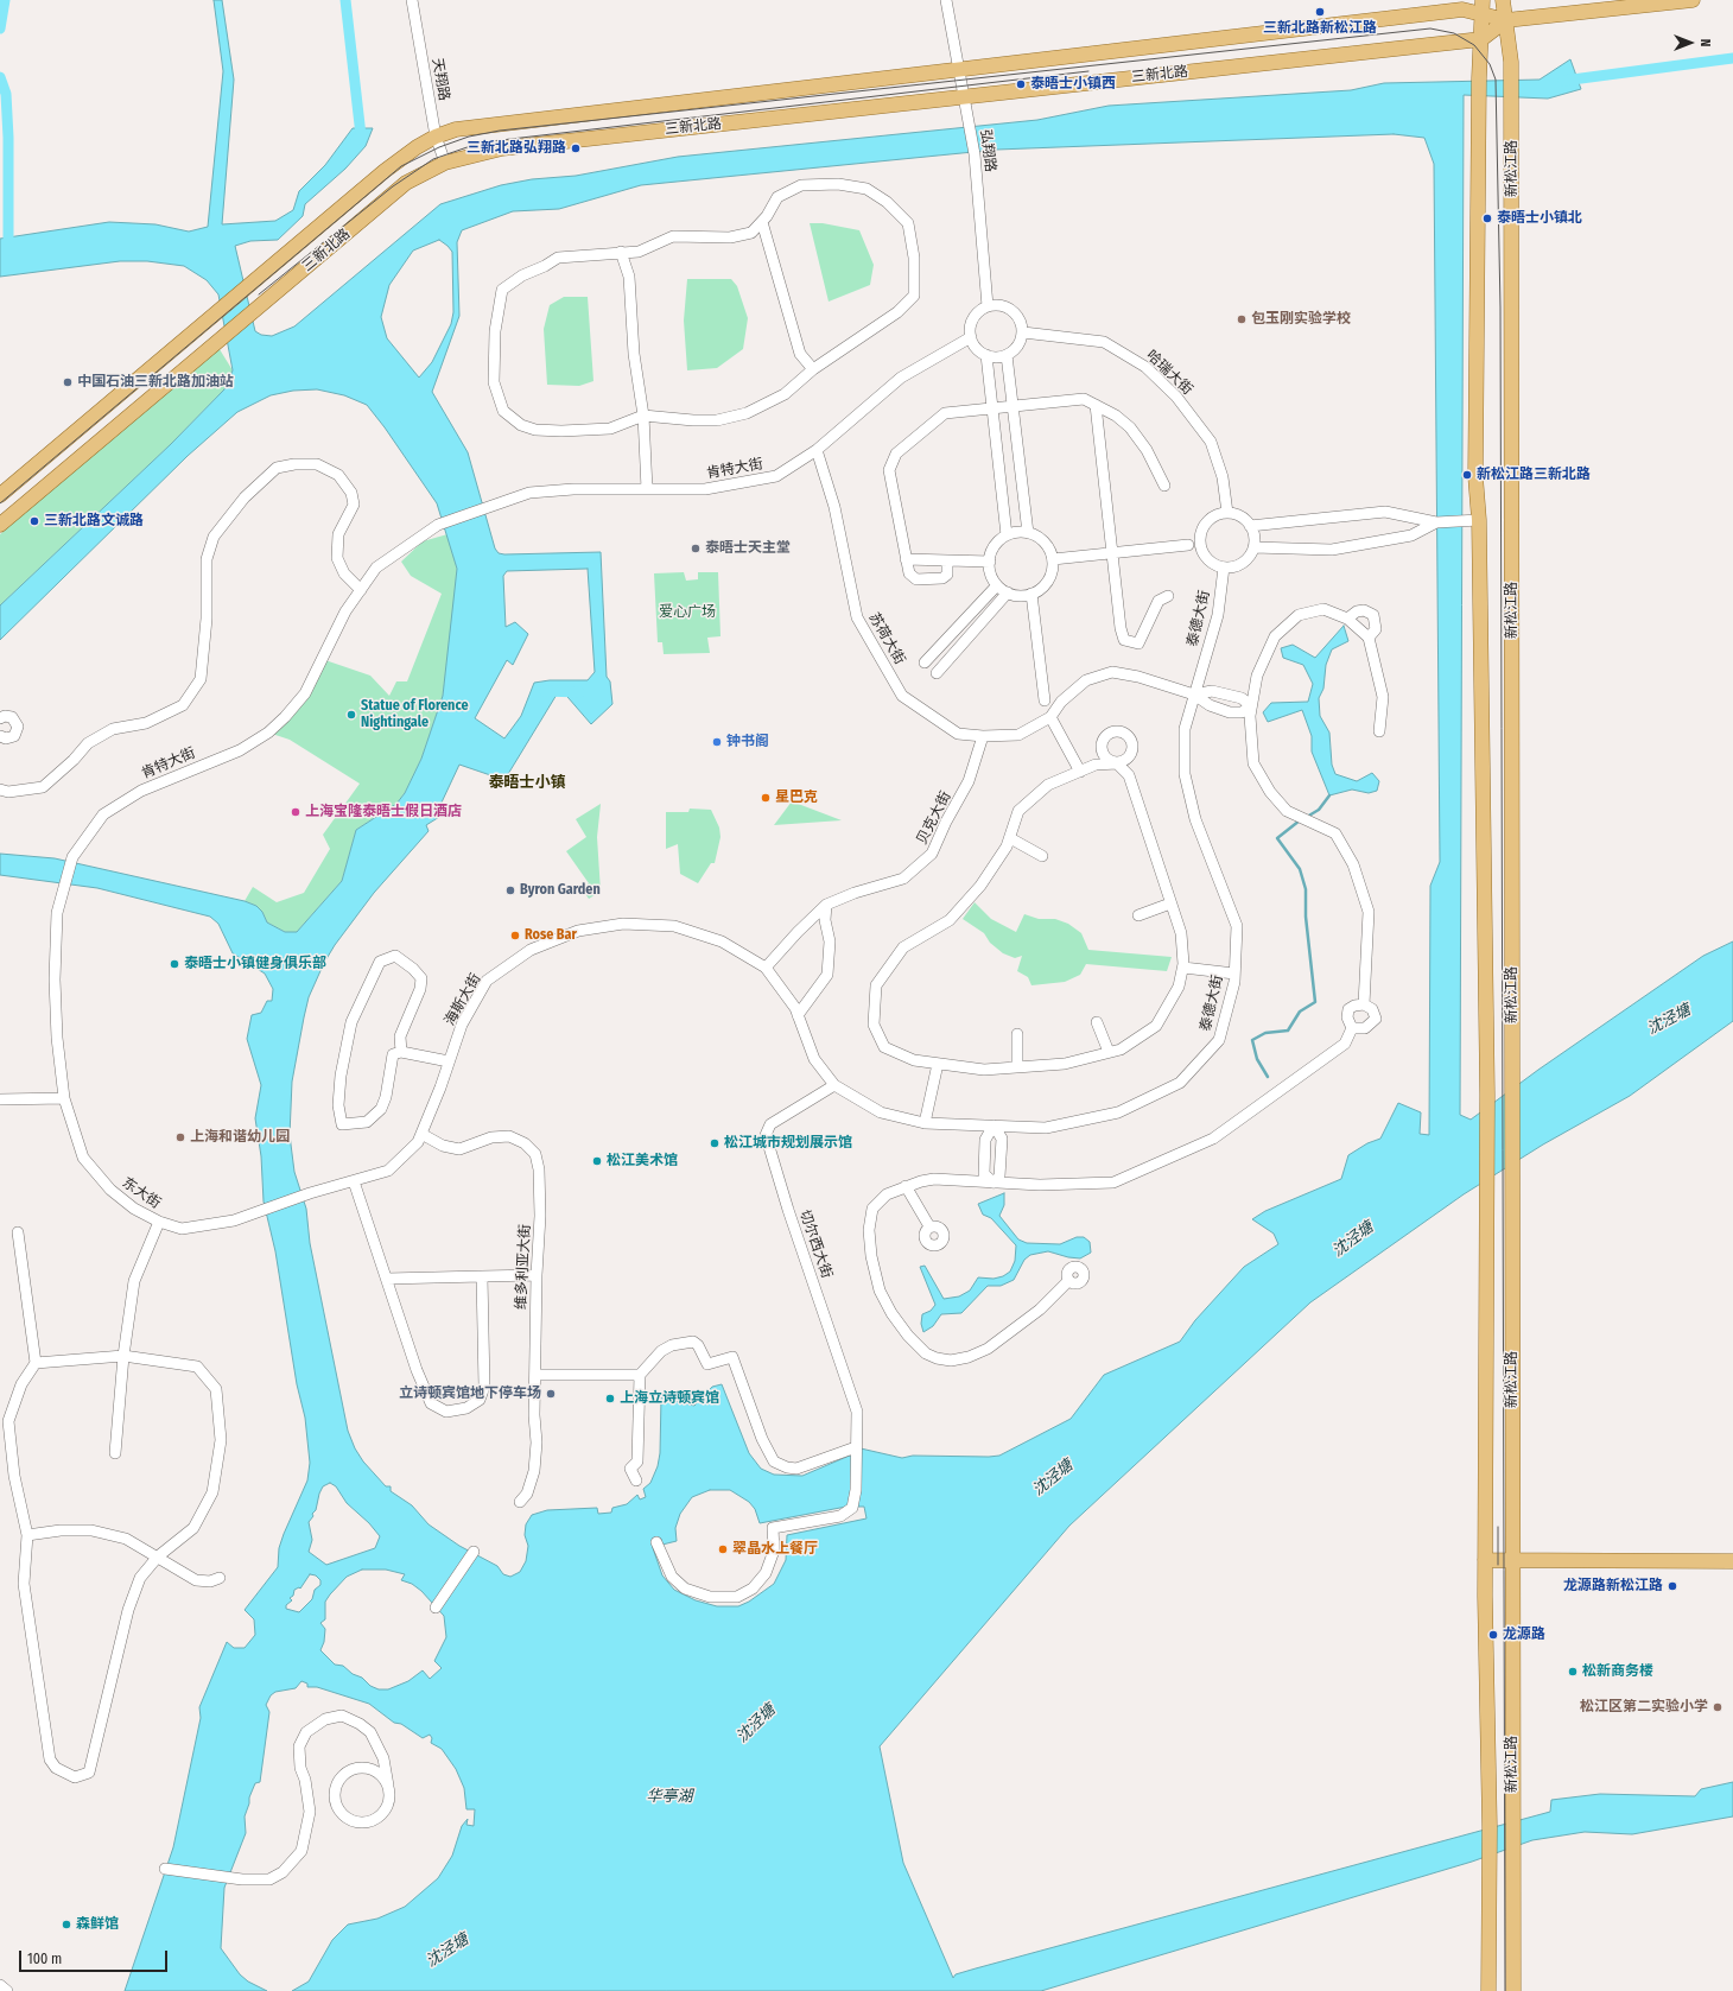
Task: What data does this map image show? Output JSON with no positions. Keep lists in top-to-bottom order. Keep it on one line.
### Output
{"streets":{"main road":["三新北路","新松江路"],"street":["天翔路","弘翔路","哈瑞大街","肯特大街","泰德大街","苏荷大街","贝克大街","海斯大街","东大街","切尔西大街","维多利亚大街"]},"crossings":[["三新北路","天翔路"],["三新北路","弘翔路"],["三新北路","新松江路"],["弘翔路","哈瑞大街"],["弘翔路","肯特大街"],["哈瑞大街","肯特大街"],["哈瑞大街","泰德大街"],["肯特大街","苏荷大街"],["肯特大街","东大街"],["泰德大街","海斯大街"],["泰德大街","切尔西大街"],["苏荷大街","贝克大街"],["贝克大街","海斯大街"],["海斯大街","东大街"],["海斯大街","切尔西大街"],["海斯大街","维多利亚大街"]],"districts":["泰晤士小镇"],"water":["沈泾塘","华亭湖"],"parks":["爱心广场"],"places":["三新北路新松江路","泰晤士小镇西","三新北路弘翔路","泰晤士小镇北","包玉刚实验学校","中国石油三新北路加油站","新松江路三新北路","三新北路文诚路","泰晤士天主堂","Statue of Florence Nightingale","钟书阁","星巴克","上海宝隆泰晤士假日酒店","Byron Garden","Rose Bar","泰晤士小镇健身俱乐部","上海和谐幼儿园","松江城市规划展示馆","松江美术馆","立诗顿宾馆地下停车场","上海立诗顿宾馆","翠晶水上餐厅","龙源路新松江路","龙源路","松新商务楼","松江区第二实验小学","森鲜馆"],"scale_bar":"100 m","north":"right"}
